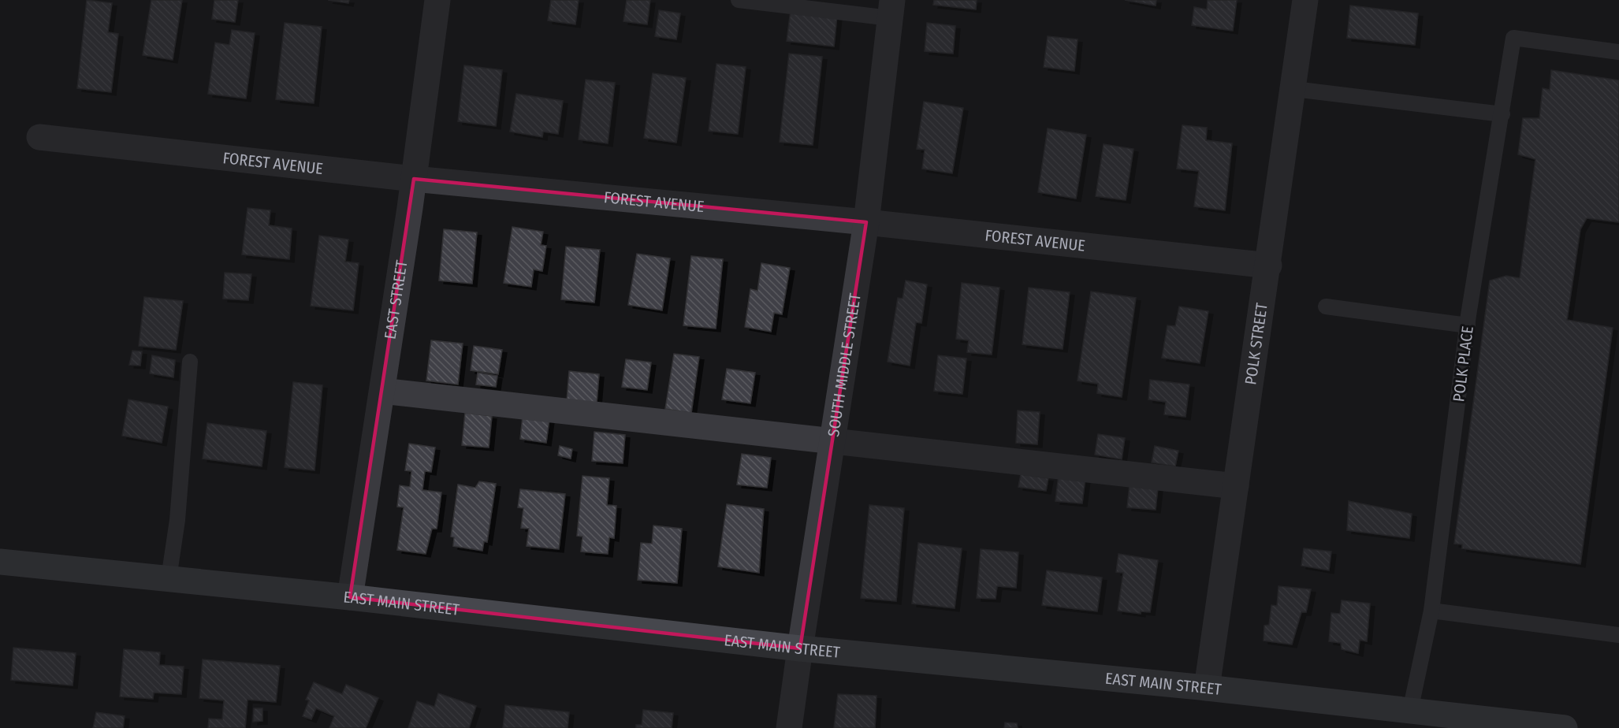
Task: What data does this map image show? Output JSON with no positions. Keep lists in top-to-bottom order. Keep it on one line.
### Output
{"streets":{"main road":["EAST MAIN STREET"],"street":["FOREST AVENUE","EAST STREET","POLK STREET","SOUTH MIDDLE STREET"],"lane":["POLK PLACE"]},"crossings":[["FOREST AVENUE","EAST STREET"],["FOREST AVENUE","POLK STREET"],["FOREST AVENUE","SOUTH MIDDLE STREET"],["EAST STREET","EAST MAIN STREET"],["POLK STREET","EAST MAIN STREET"],["POLK PLACE","EAST MAIN STREET"],["SOUTH MIDDLE STREET","EAST MAIN STREET"]]}
